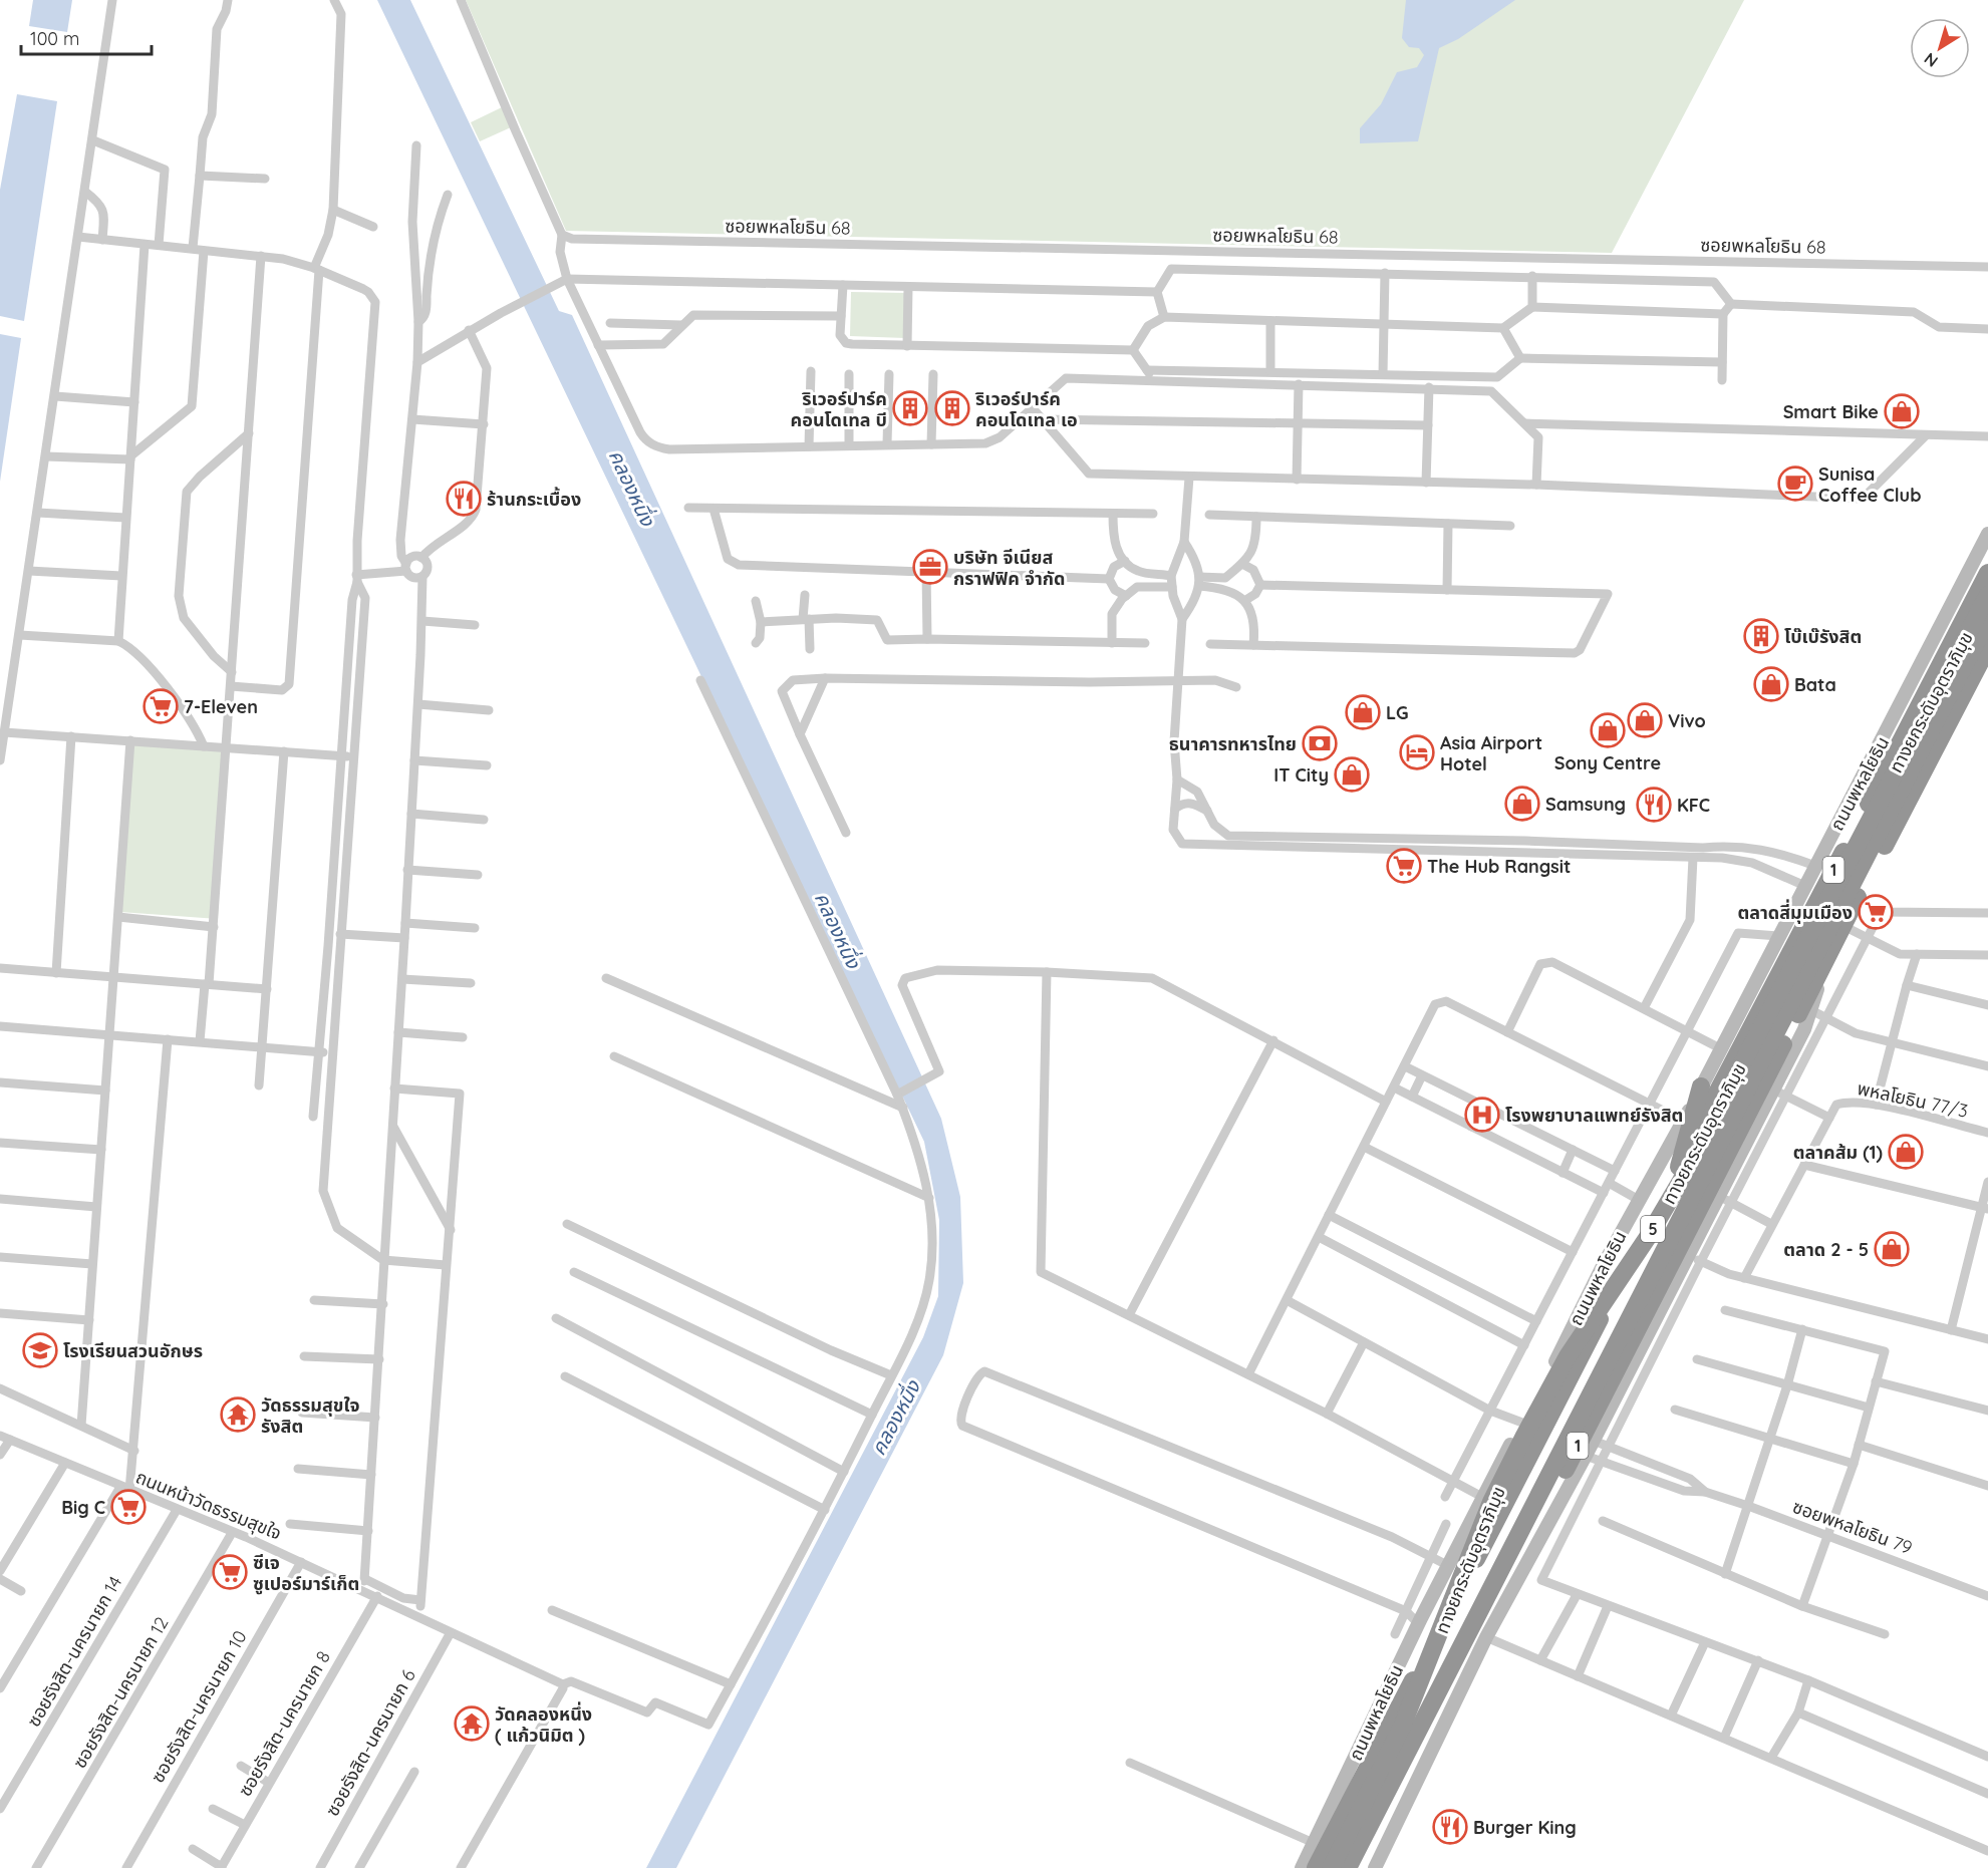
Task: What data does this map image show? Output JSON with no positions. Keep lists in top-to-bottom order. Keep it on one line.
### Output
{"streets":{"highway":["ทางยกระดับอุตราภิมุข","ถนนพหลโยธิน","1","5"],"street":["ซอยพหลโยธิน 68","พหลโยธิน 77/3","ถนนหน้าวัดธรรมสุขใจ","ซอยพหลโยธิน 79","ซอยรังสิต-นครนายก 14","ซอยรังสิต-นครนายก 12","ซอยรังสิต-นครนายก 10","ซอยรังสิต-นครนายก 8","ซอยรังสิต-นครนายก 6"]},"crossings":[["1","ซอยพหลโยธิน 79"],["ถนนหน้าวัดธรรมสุขใจ","ซอยรังสิต-นครนายก 14"],["ถนนหน้าวัดธรรมสุขใจ","ซอยรังสิต-นครนายก 12"],["ถนนหน้าวัดธรรมสุขใจ","ซอยรังสิต-นครนายก 10"],["ถนนหน้าวัดธรรมสุขใจ","ซอยรังสิต-นครนายก 8"],["ถนนหน้าวัดธรรมสุขใจ","ซอยรังสิต-นครนายก 6"]],"water":["คลองหนึ่ง"],"places":{"building":["ริเวอร์ปาร์ค คอนโดเทล บี","ริเวอร์ปาร์ค คอนโดเทล เอ","โบ๊เบ๊รังสิต"],"shop":["Smart Bike","Bata","LG","Vivo","Sony Centre","IT City","Samsung","ตลาคส้ม (1)","ตลาด 2 - 5"],"cafe":["Sunisa Coffee Club"],"restaurant":["ร้านกระเบื้อง","KFC","Burger King"],"office":["บริษัท จีเนียส กราฟฟิค จำกัด"],"supermarket":["7-Eleven","The Hub Rangsit","ตลาดสี่มุมเมือง","Big C","ซีเจ ซูเปอร์มาร์เก็ต"],"bank":["ธนาคารทหารไทย"],"hotel":["Asia Airport Hotel"],"hospital":["โรงพยาบาลแพทย์รังสิต"],"school or university":["โรงเรียนสวนอักษร"],"temple":["วัดธรรมสุขใจ รังสิต","วัดคลองหนึ่ง ( แก้วนิมิต )"]},"scale_bar":"100 m","north":"bottom left"}
